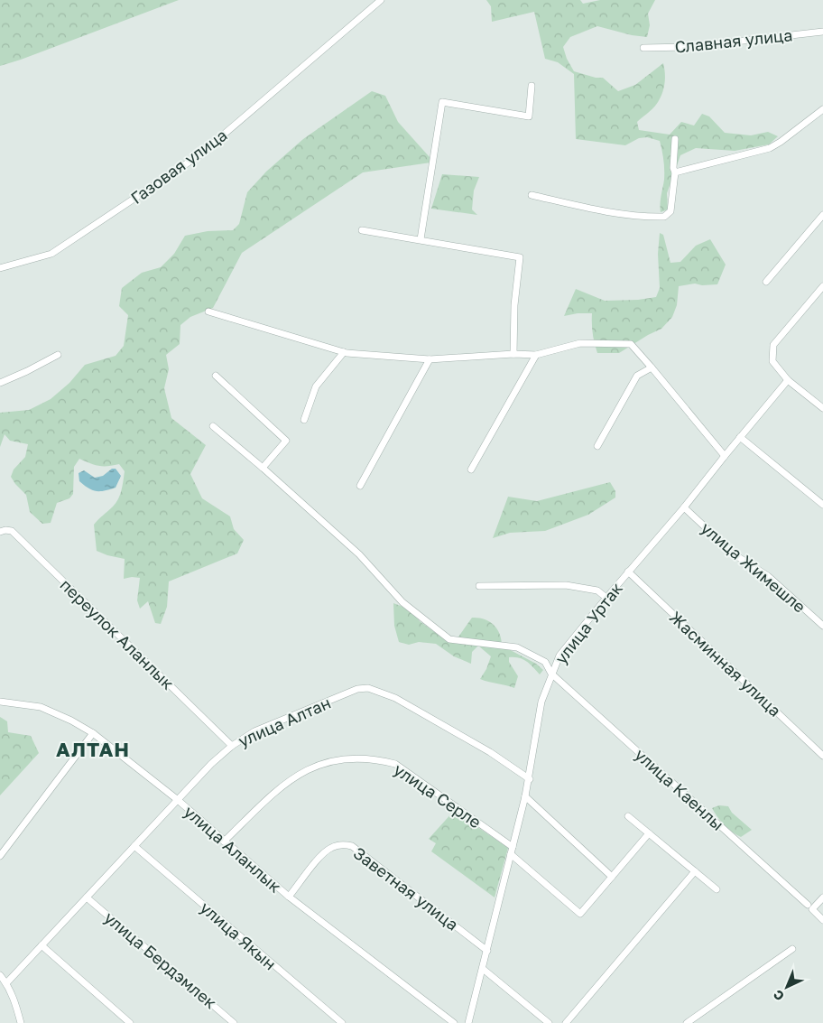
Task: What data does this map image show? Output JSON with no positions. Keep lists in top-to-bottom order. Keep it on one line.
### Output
{"streets":{"street":["Славная улица","Газовая улица","улица Жимешле","улица Уртак","переулок Аланлык","Жасминная улица","улица Алтан","улица Каенлы","улица Серле","улица Аланлык","Заветная улица","улица Якын","улица Бердэмлек"]},"crossings":[["улица Жимешле","улица Уртак"],["улица Уртак","Жасминная улица"],["улица Уртак","улица Алтан"],["улица Уртак","улица Каенлы"],["улица Уртак","улица Серле"],["улица Уртак","Заветная улица"],["переулок Аланлык","улица Алтан"],["улица Алтан","улица Аланлык"],["улица Алтан","улица Якын"],["улица Алтан","улица Бердэмлек"],["улица Серле","улица Аланлык"],["улица Аланлык","Заветная улица"]],"districts":["АЛТАН"],"north":"bottom left"}
